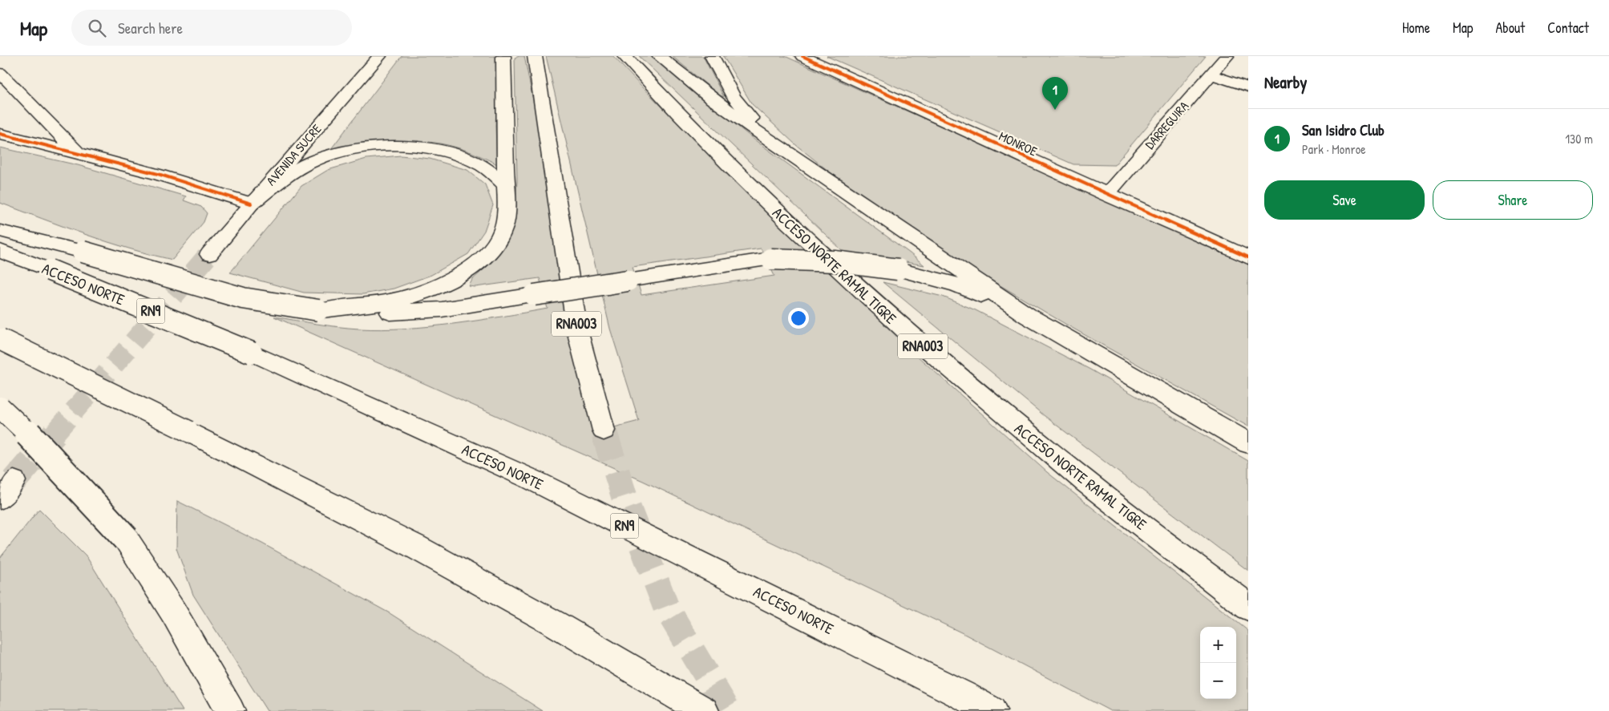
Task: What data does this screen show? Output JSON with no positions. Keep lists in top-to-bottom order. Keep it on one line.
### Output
{"streets":{"main road":["DARREGUIRA","MONROE","AVENIDA SUCRE","ACCESO NORTE RAMAL TIGRE","ACCESO NORTE","RN9","RNA003"]},"crossings":[["DARREGUIRA","MONROE"]],"page":{"header":"Map","search":"Search here","nav":["Home","Map","About","Contact"],"heading":"Nearby","pins":"1","list":[{"mark":"1","name":"San Isidro Club","note":"Park · Monroe","value":"130 m"}],"buttons":["Save","Share"],"map_buttons":["+","−"]}}
